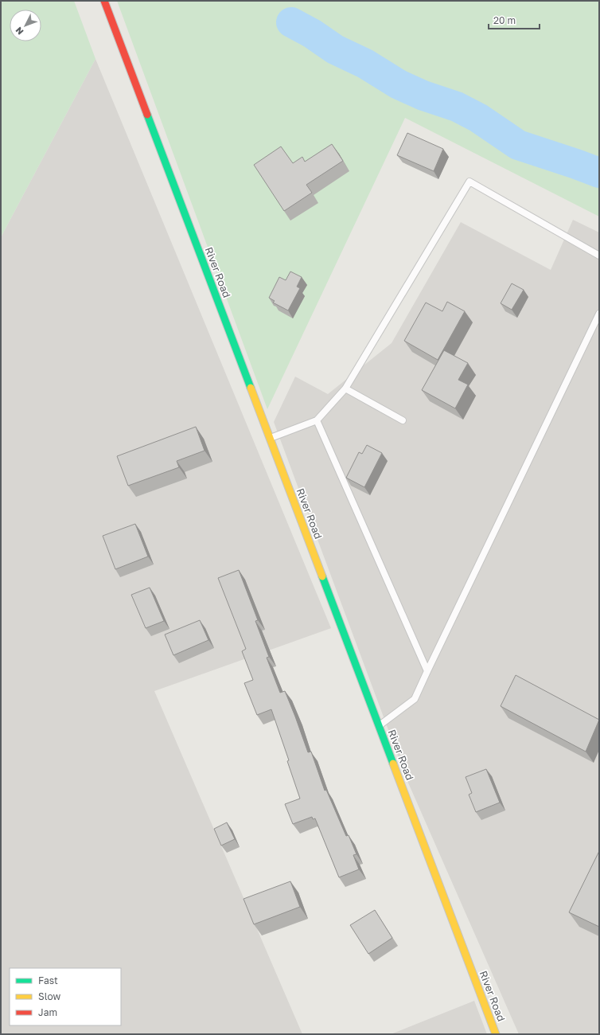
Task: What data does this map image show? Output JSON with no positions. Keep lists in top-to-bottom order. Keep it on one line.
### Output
{"streets":{"street":["River Road"]},"legend":["Fast","Slow","Jam"],"scale_bar":"20 m","north":"bottom left"}
